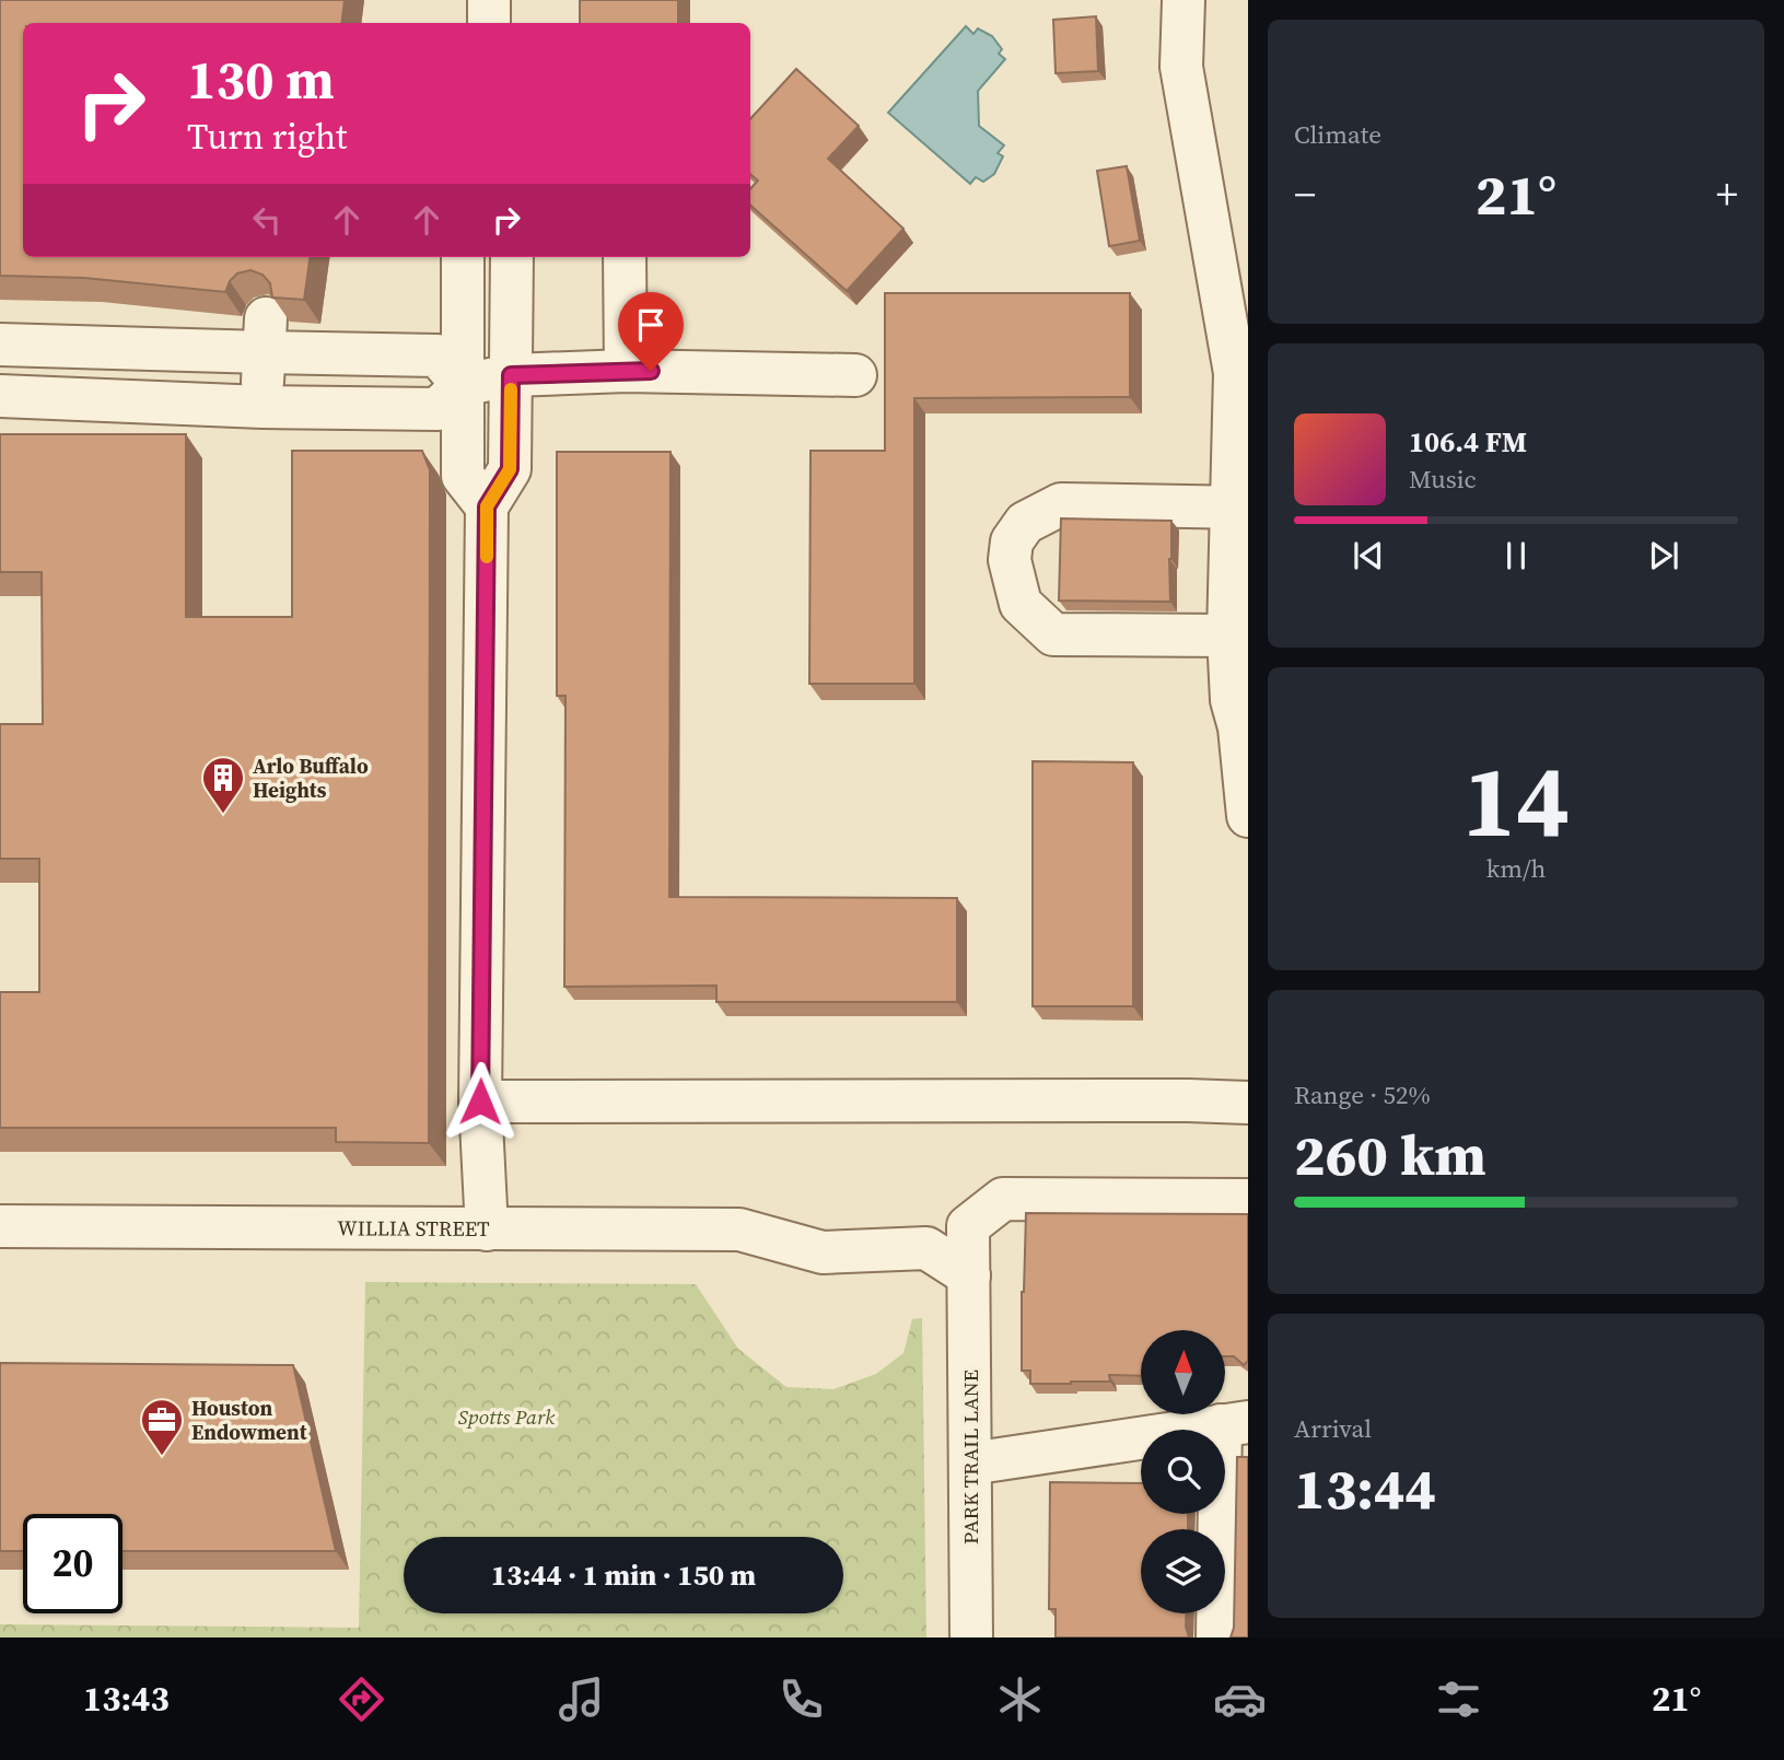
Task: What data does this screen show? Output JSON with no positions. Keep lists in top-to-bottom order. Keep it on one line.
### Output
{"streets":{"street":["WILLIA STREET","PARK TRAIL LANE"]},"crossings":[["WILLIA STREET","PARK TRAIL LANE"]],"parks":["Spotts Park"],"places":{"building":["Arlo Buffalo Heights"],"office":["Houston Endowment"]},"north":"top","page":{"tile":["Climate",["14","km/h"],["Range · 52%","260 km"],["Arrival","13:44"]],"turn":["130 m","Turn right"],"heat":["−","21°","+"],"song":["106.4 FM","Music"],"limit":"20","trip":"13:44 · 1 min · 150 m","tabs":["13:43","21°"]}}
